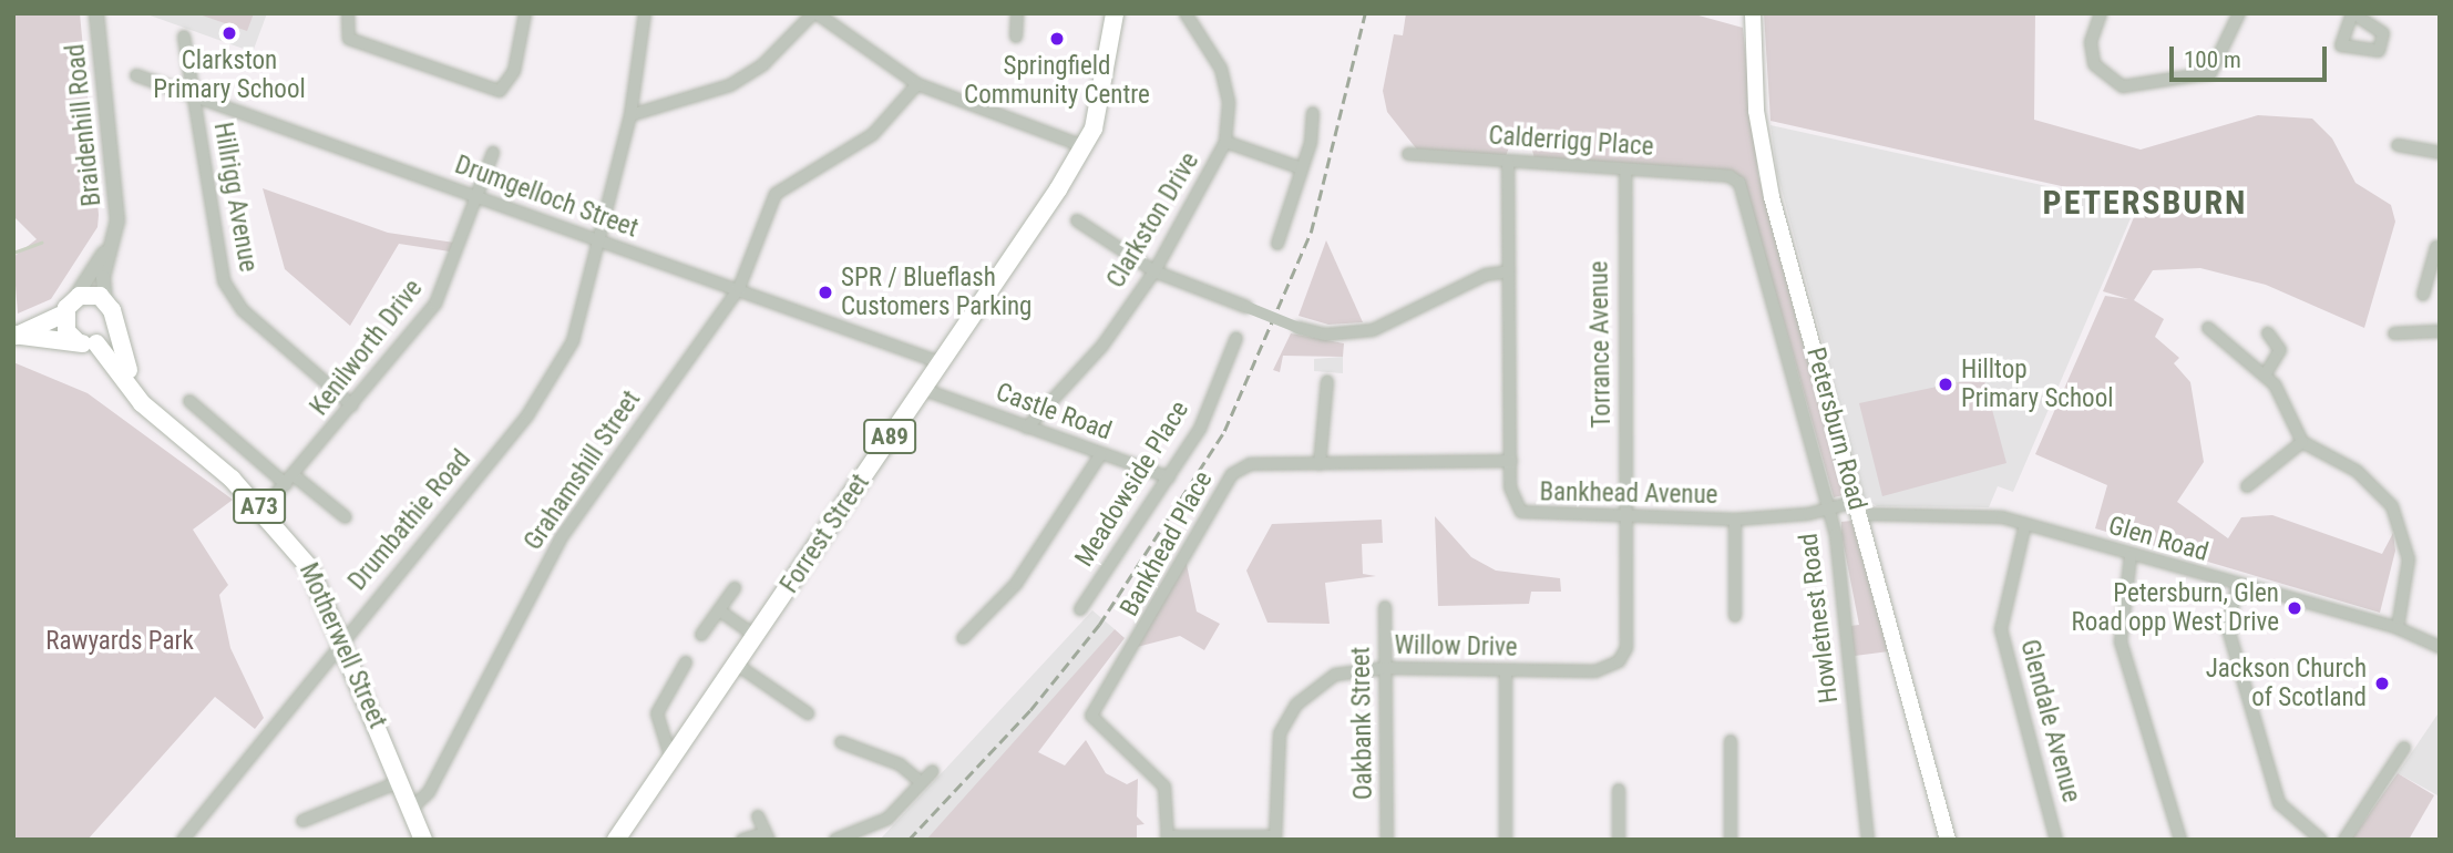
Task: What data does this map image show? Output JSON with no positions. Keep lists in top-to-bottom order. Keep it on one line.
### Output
{"streets":{"main road":["Petersburn Road","A89","A73","Forrest Street","Motherwell Street"],"street":["Braidenhill Road","Calderrigg Place","Hillrigg Avenue","Drumgelloch Street","Clarkston Drive","Torrance Avenue","Kenilworth Drive","Castle Road","Grahamshill Street","Meadowside Place","Bankhead Avenue","Drumbathie Road","Glen Road","Bankhead Place","Howletnest Road","Willow Drive","Glendale Avenue","Oakbank Street"]},"crossings":[["Braidenhill Road","A73"],["Braidenhill Road","Motherwell Street"],["Calderrigg Place","Torrance Avenue"],["Calderrigg Place","Bankhead Avenue"],["Calderrigg Place","Howletnest Road"],["Hillrigg Avenue","Drumgelloch Street"],["Hillrigg Avenue","Kenilworth Drive"],["Drumgelloch Street","Kenilworth Drive"],["Drumgelloch Street","Grahamshill Street"],["Drumgelloch Street","Drumbathie Road"],["Drumgelloch Street","Forrest Street"],["Clarkston Drive","Castle Road"],["Torrance Avenue","Bankhead Avenue"],["Torrance Avenue","Willow Drive"],["Kenilworth Drive","Motherwell Street"],["Castle Road","Meadowside Place"],["Castle Road","Forrest Street"],["Petersburn Road","Bankhead Avenue"],["Petersburn Road","Glen Road"],["Grahamshill Street","Motherwell Street"],["Bankhead Avenue","Glen Road"],["Bankhead Avenue","Bankhead Place"],["Bankhead Avenue","Howletnest Road"],["Bankhead Avenue","Willow Drive"],["A73","Motherwell Street"],["Drumbathie Road","Motherwell Street"],["Glen Road","Glendale Avenue"],["Willow Drive","Oakbank Street"]],"districts":["PETERSBURN"],"parks":["Rawyards Park"],"places":["Clarkston Primary School","Springfield Community Centre","SPR / Blueflash Customers Parking","Hilltop Primary School","Petersburn, Glen Road opp West Drive","Jackson Church of Scotland"],"scale_bar":"100 m"}
